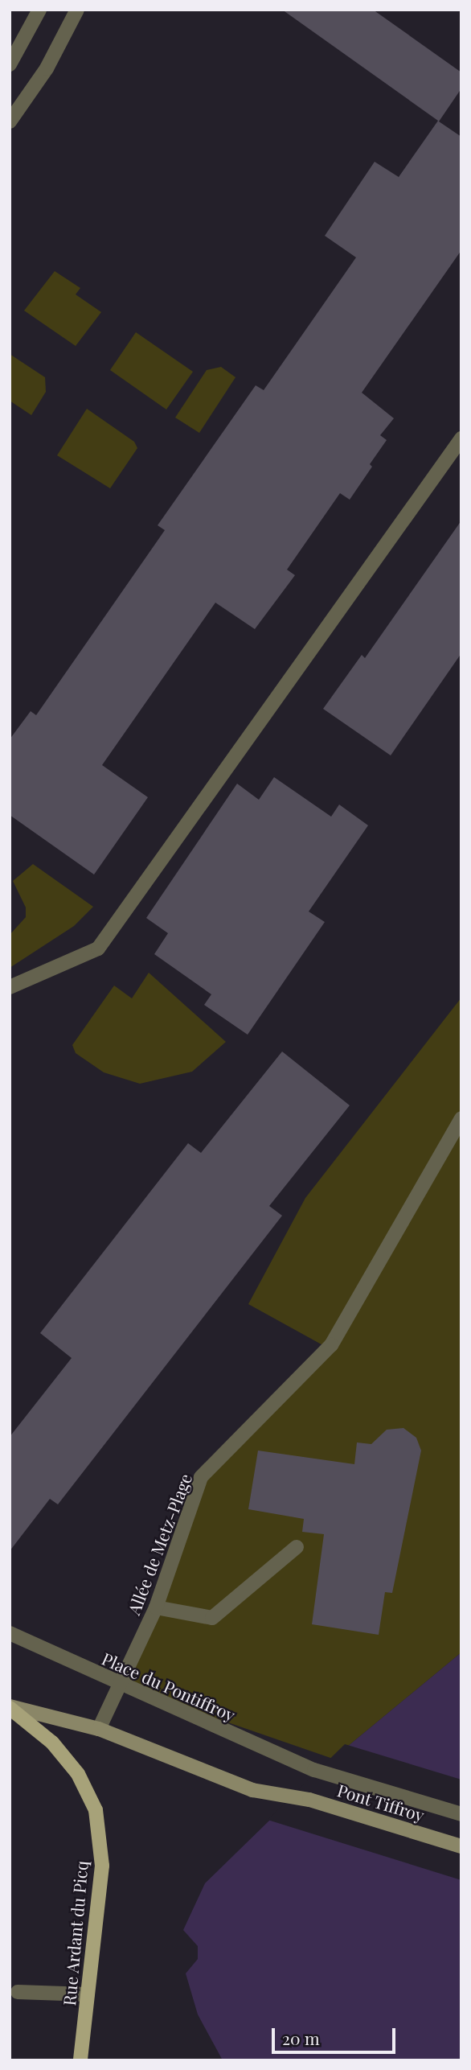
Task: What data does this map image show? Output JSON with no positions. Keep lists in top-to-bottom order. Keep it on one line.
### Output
{"streets":{"main road":["Pont Tiffroy","Rue Ardant du Picq"],"street":["Allée de Metz-Plage","Place du Pontiffroy"]},"crossings":[["Allée de Metz-Plage","Place du Pontiffroy"],["Allée de Metz-Plage","Pont Tiffroy"],["Place du Pontiffroy","Pont Tiffroy"]],"scale_bar":"20 m"}
